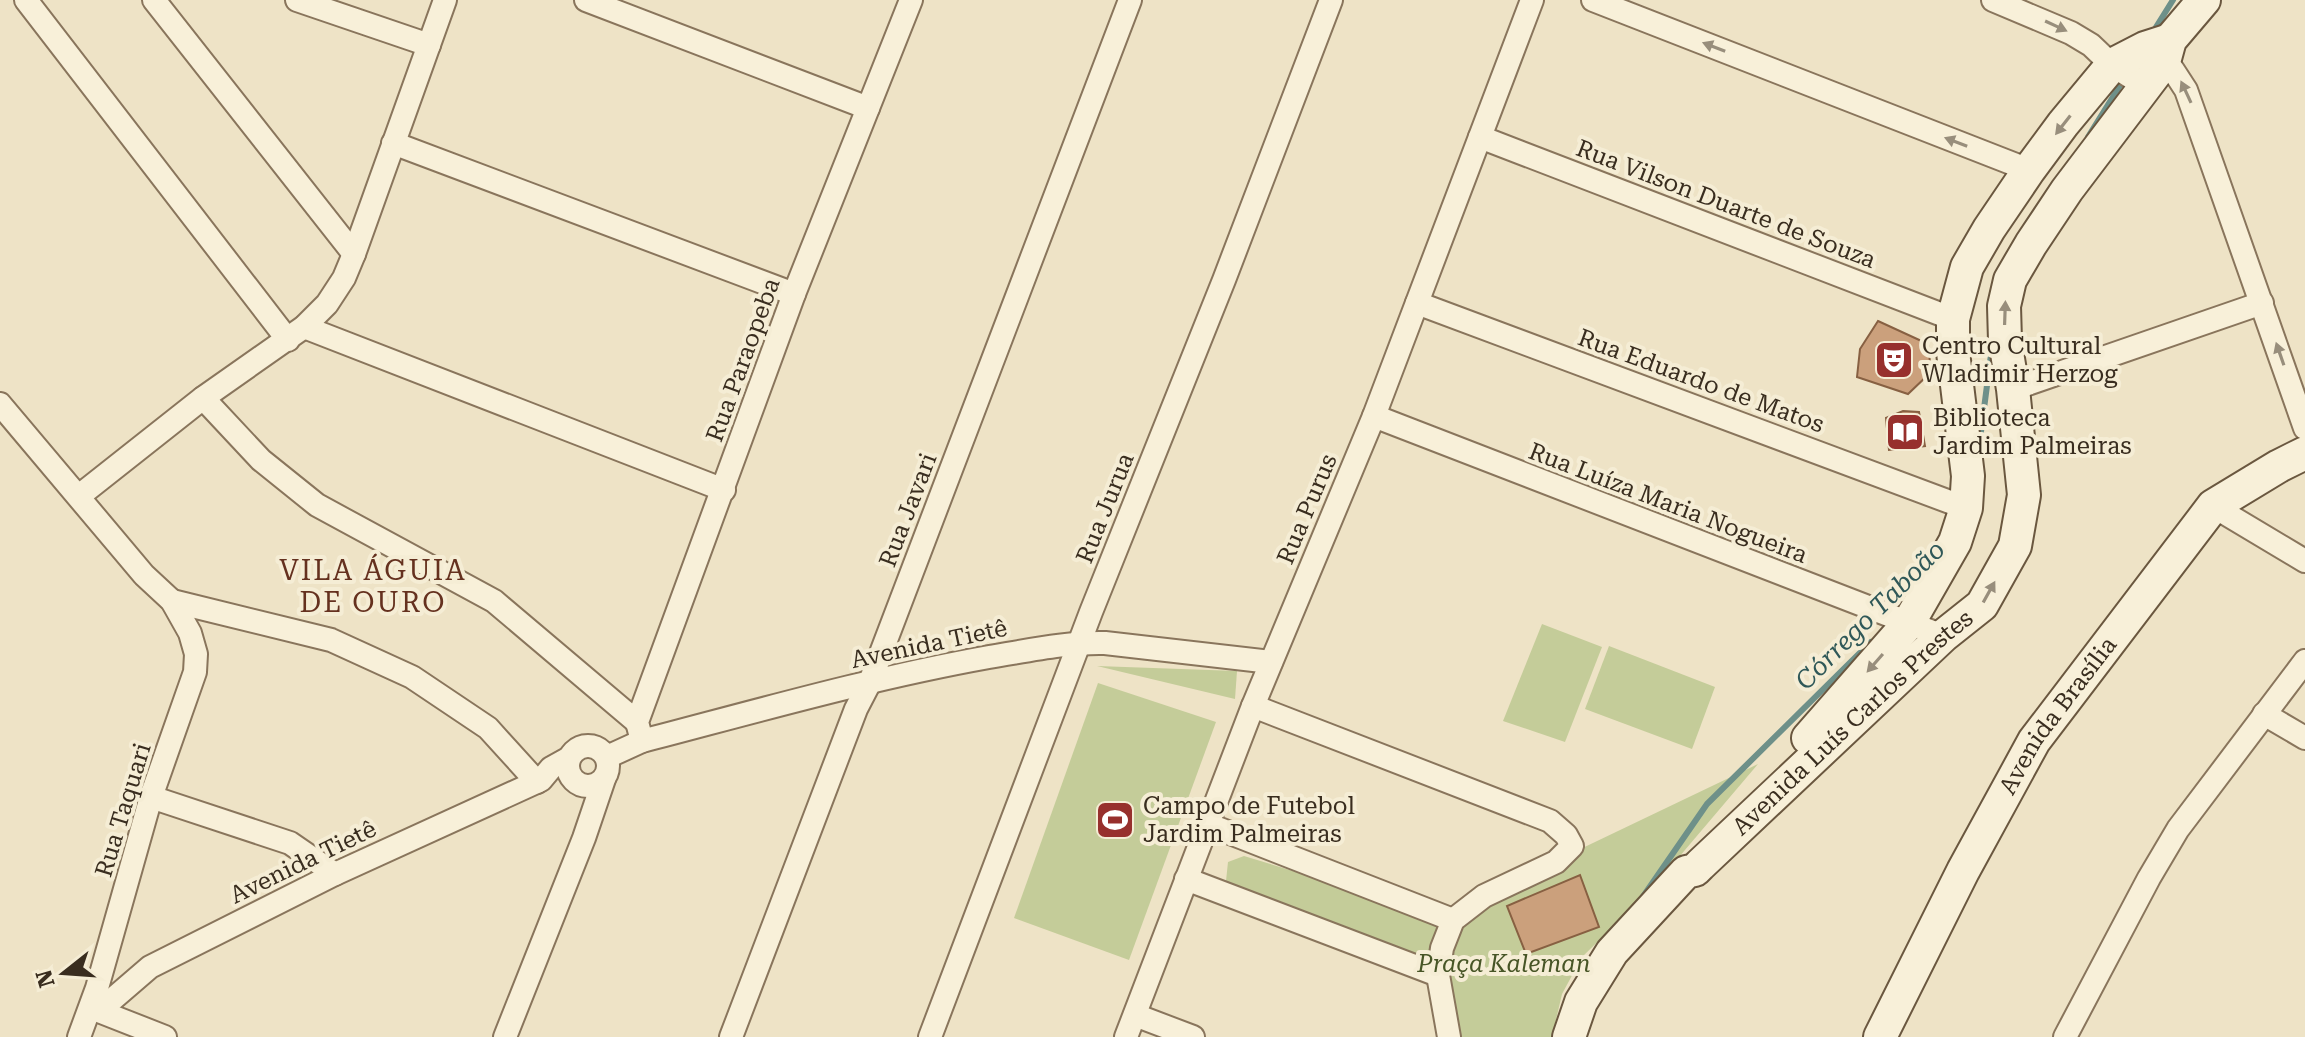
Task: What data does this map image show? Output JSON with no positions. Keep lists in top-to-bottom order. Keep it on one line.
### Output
{"streets":{"street":["Rua Vilson Duarte de Souza","Rua Paraopeba","Rua Eduardo de Matos","Rua Luíza Maria Nogueira","Rua Jurua","Rua Purus","Rua Javari","Avenida Tietê","Avenida Brasília","Avenida Luís Carlos Prestes","Rua Taquari"]},"crossings":[["Rua Vilson Duarte de Souza","Rua Purus"],["Rua Vilson Duarte de Souza","Avenida Luís Carlos Prestes"],["Rua Paraopeba","Avenida Tietê"],["Rua Eduardo de Matos","Rua Purus"],["Rua Eduardo de Matos","Avenida Luís Carlos Prestes"],["Rua Luíza Maria Nogueira","Rua Purus"],["Rua Luíza Maria Nogueira","Avenida Luís Carlos Prestes"],["Rua Jurua","Avenida Tietê"],["Rua Purus","Avenida Tietê"],["Rua Javari","Avenida Tietê"],["Avenida Tietê","Rua Taquari"]],"districts":["VILA ÁGUIA DE OURO"],"water":["Córrego Taboão"],"parks":["Praça Kaleman"],"places":{"theatre":["Centro Cultural Wladimir Herzog"],"library":["Biblioteca Jardim Palmeiras"],"sports":["Campo de Futebol Jardim Palmeiras"]},"north":"left"}
